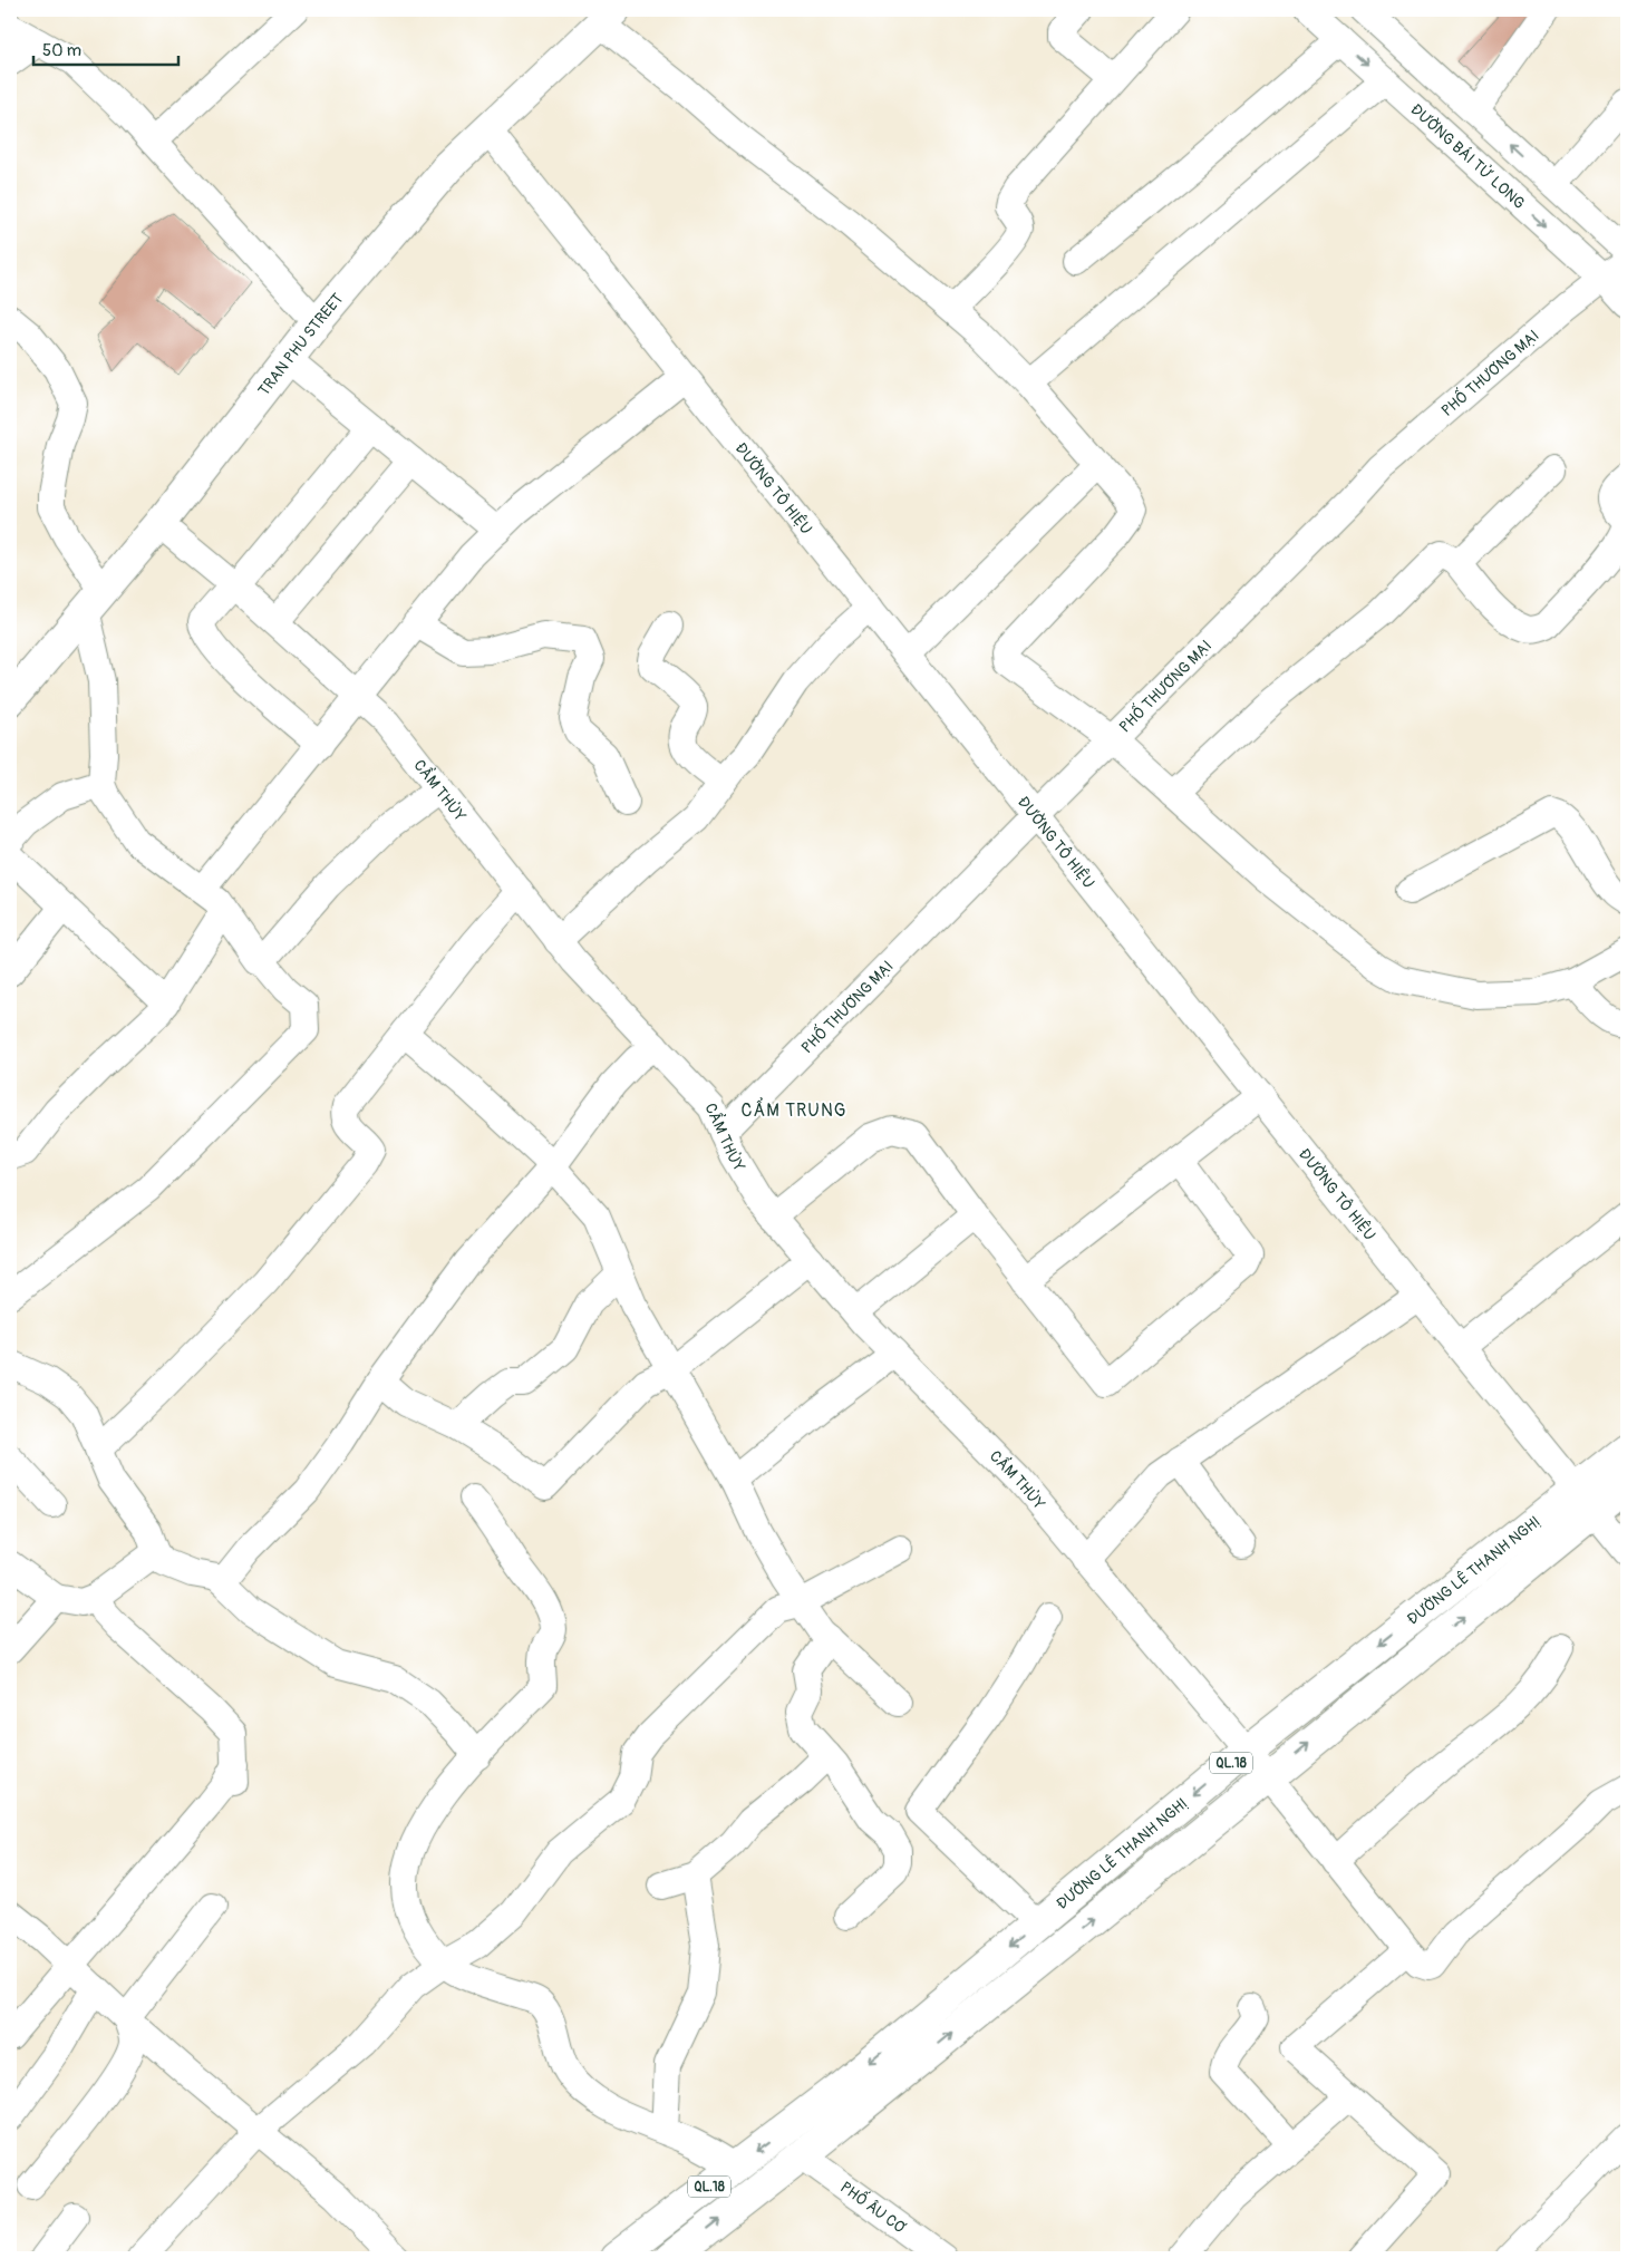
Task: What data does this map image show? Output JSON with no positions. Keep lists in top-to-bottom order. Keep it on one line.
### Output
{"streets":{"main road":["TRAN PHU STREET","ĐƯỜNG LÊ THANH NGHỊ","QL.18"],"street":["ĐƯỜNG BÁI TỬ LONG","PHỐ THƯƠNG MẠI","ĐƯỜNG TÔ HIỆU","CẨM THỦY","PHỐ ÂU CƠ"]},"crossings":[["ĐƯỜNG BÁI TỬ LONG","PHỐ THƯƠNG MẠI"],["TRAN PHU STREET","ĐƯỜNG TÔ HIỆU"],["TRAN PHU STREET","CẨM THỦY"],["PHỐ THƯƠNG MẠI","ĐƯỜNG TÔ HIỆU"],["PHỐ THƯƠNG MẠI","CẨM THỦY"],["ĐƯỜNG TÔ HIỆU","ĐƯỜNG LÊ THANH NGHỊ"],["CẨM THỦY","ĐƯỜNG LÊ THANH NGHỊ"],["ĐƯỜNG LÊ THANH NGHỊ","PHỐ ÂU CƠ"]],"districts":["CẨM TRUNG"],"scale_bar":"50 m"}
